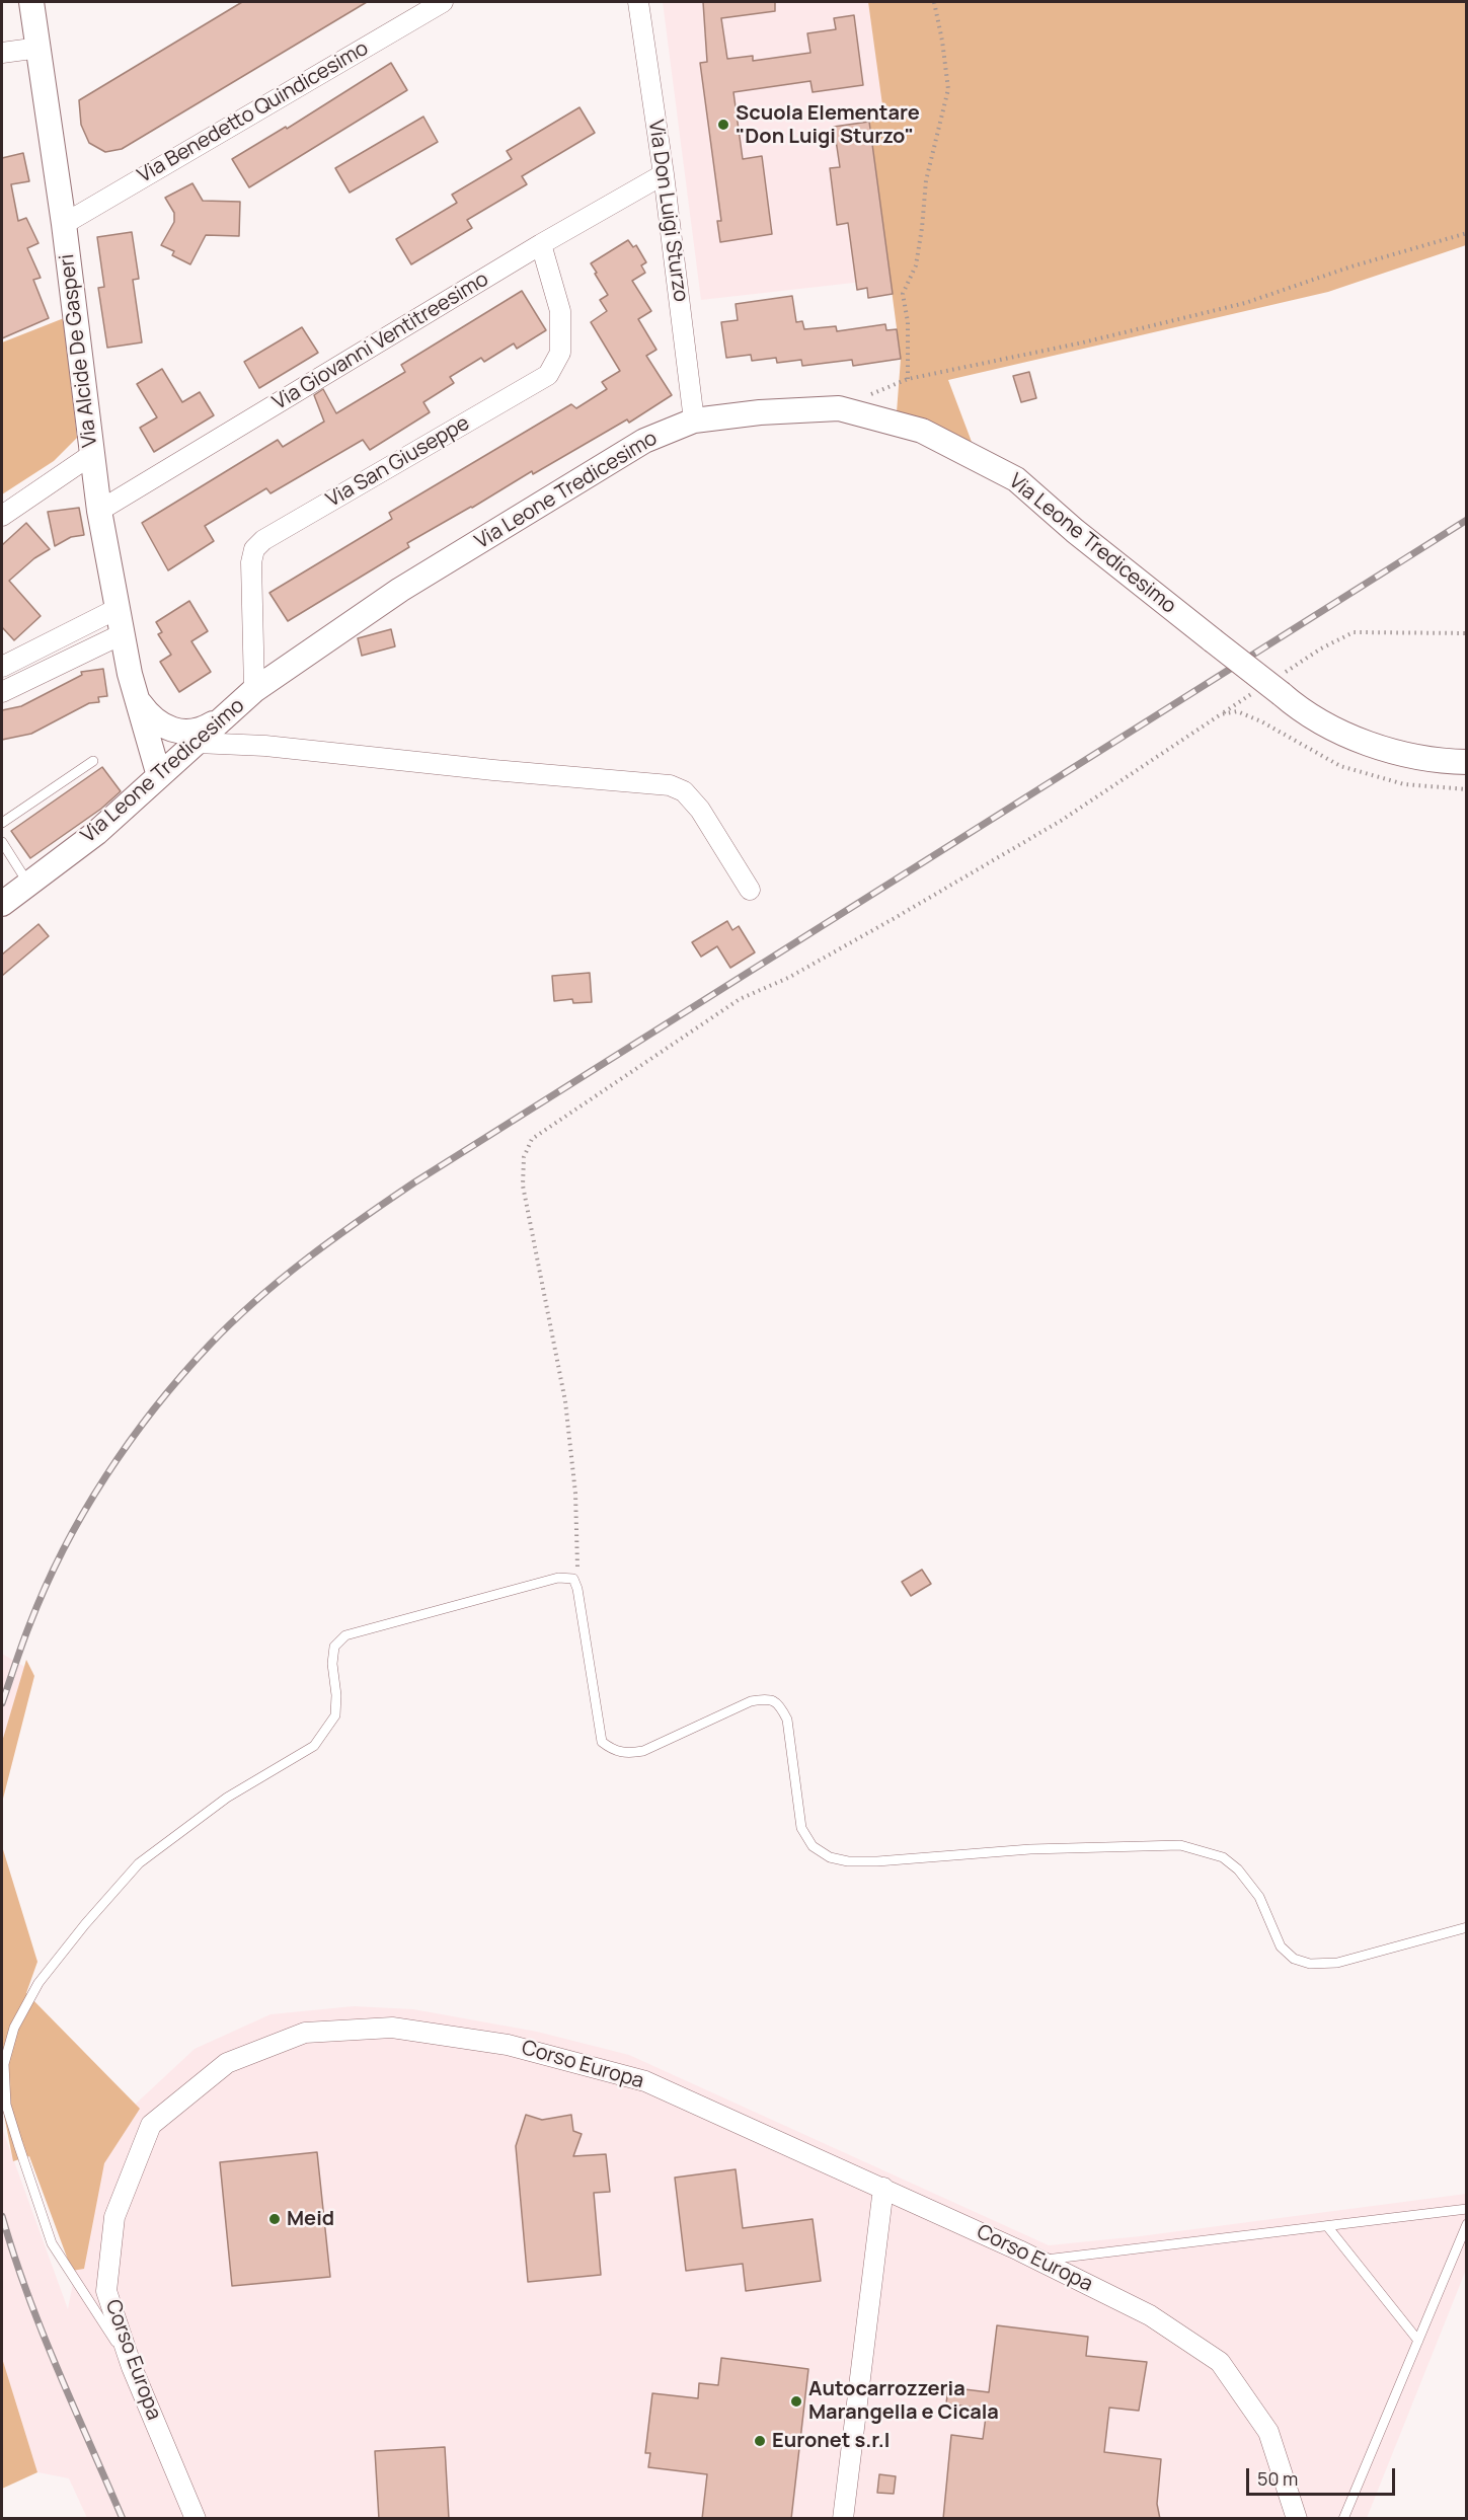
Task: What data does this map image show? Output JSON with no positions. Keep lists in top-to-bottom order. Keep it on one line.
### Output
{"streets":{"street":["Via Benedetto Quindicesimo","Via Don Luigi Sturzo","Via Giovanni Ventitreesimo","Via Alcide De Gasperi","Via San Giuseppe","Via Leone Tredicesimo","Corso Europa"]},"crossings":[["Via Benedetto Quindicesimo","Via Alcide De Gasperi"],["Via Don Luigi Sturzo","Via Giovanni Ventitreesimo"],["Via Don Luigi Sturzo","Via Leone Tredicesimo"],["Via Giovanni Ventitreesimo","Via Alcide De Gasperi"],["Via Giovanni Ventitreesimo","Via San Giuseppe"],["Via Alcide De Gasperi","Via Leone Tredicesimo"],["Via San Giuseppe","Via Leone Tredicesimo"]],"places":["Scuola Elementare \"Don Luigi Sturzo\"","Meid","Autocarrozzeria Marangella e Cicala","Euronet s.r.l"],"scale_bar":"50 m"}
